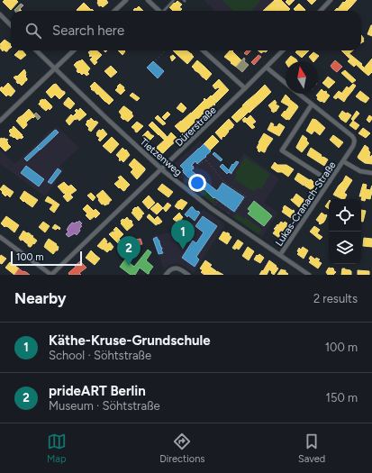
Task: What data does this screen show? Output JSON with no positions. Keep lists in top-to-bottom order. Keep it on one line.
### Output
{"streets":{"street":["Dürerstraße","Tietzenweg","Lukas-Cranach-Straße"]},"crossings":[["Dürerstraße","Tietzenweg"],["Dürerstraße","Lukas-Cranach-Straße"],["Tietzenweg","Lukas-Cranach-Straße"]],"scale_bar":"100 m","north":"top","page":{"search":"Search here","pins":["1","2"],"scale":"100 m","heading":["Nearby","2 results"],"list":[{"mark":"1","name":"Käthe-Kruse-Grundschule","note":"School · Söhtstraße","value":"100 m"},{"mark":"2","name":"prideART Berlin","note":"Museum · Söhtstraße","value":"150 m"}],"nav":["Map","Directions","Saved"]}}
